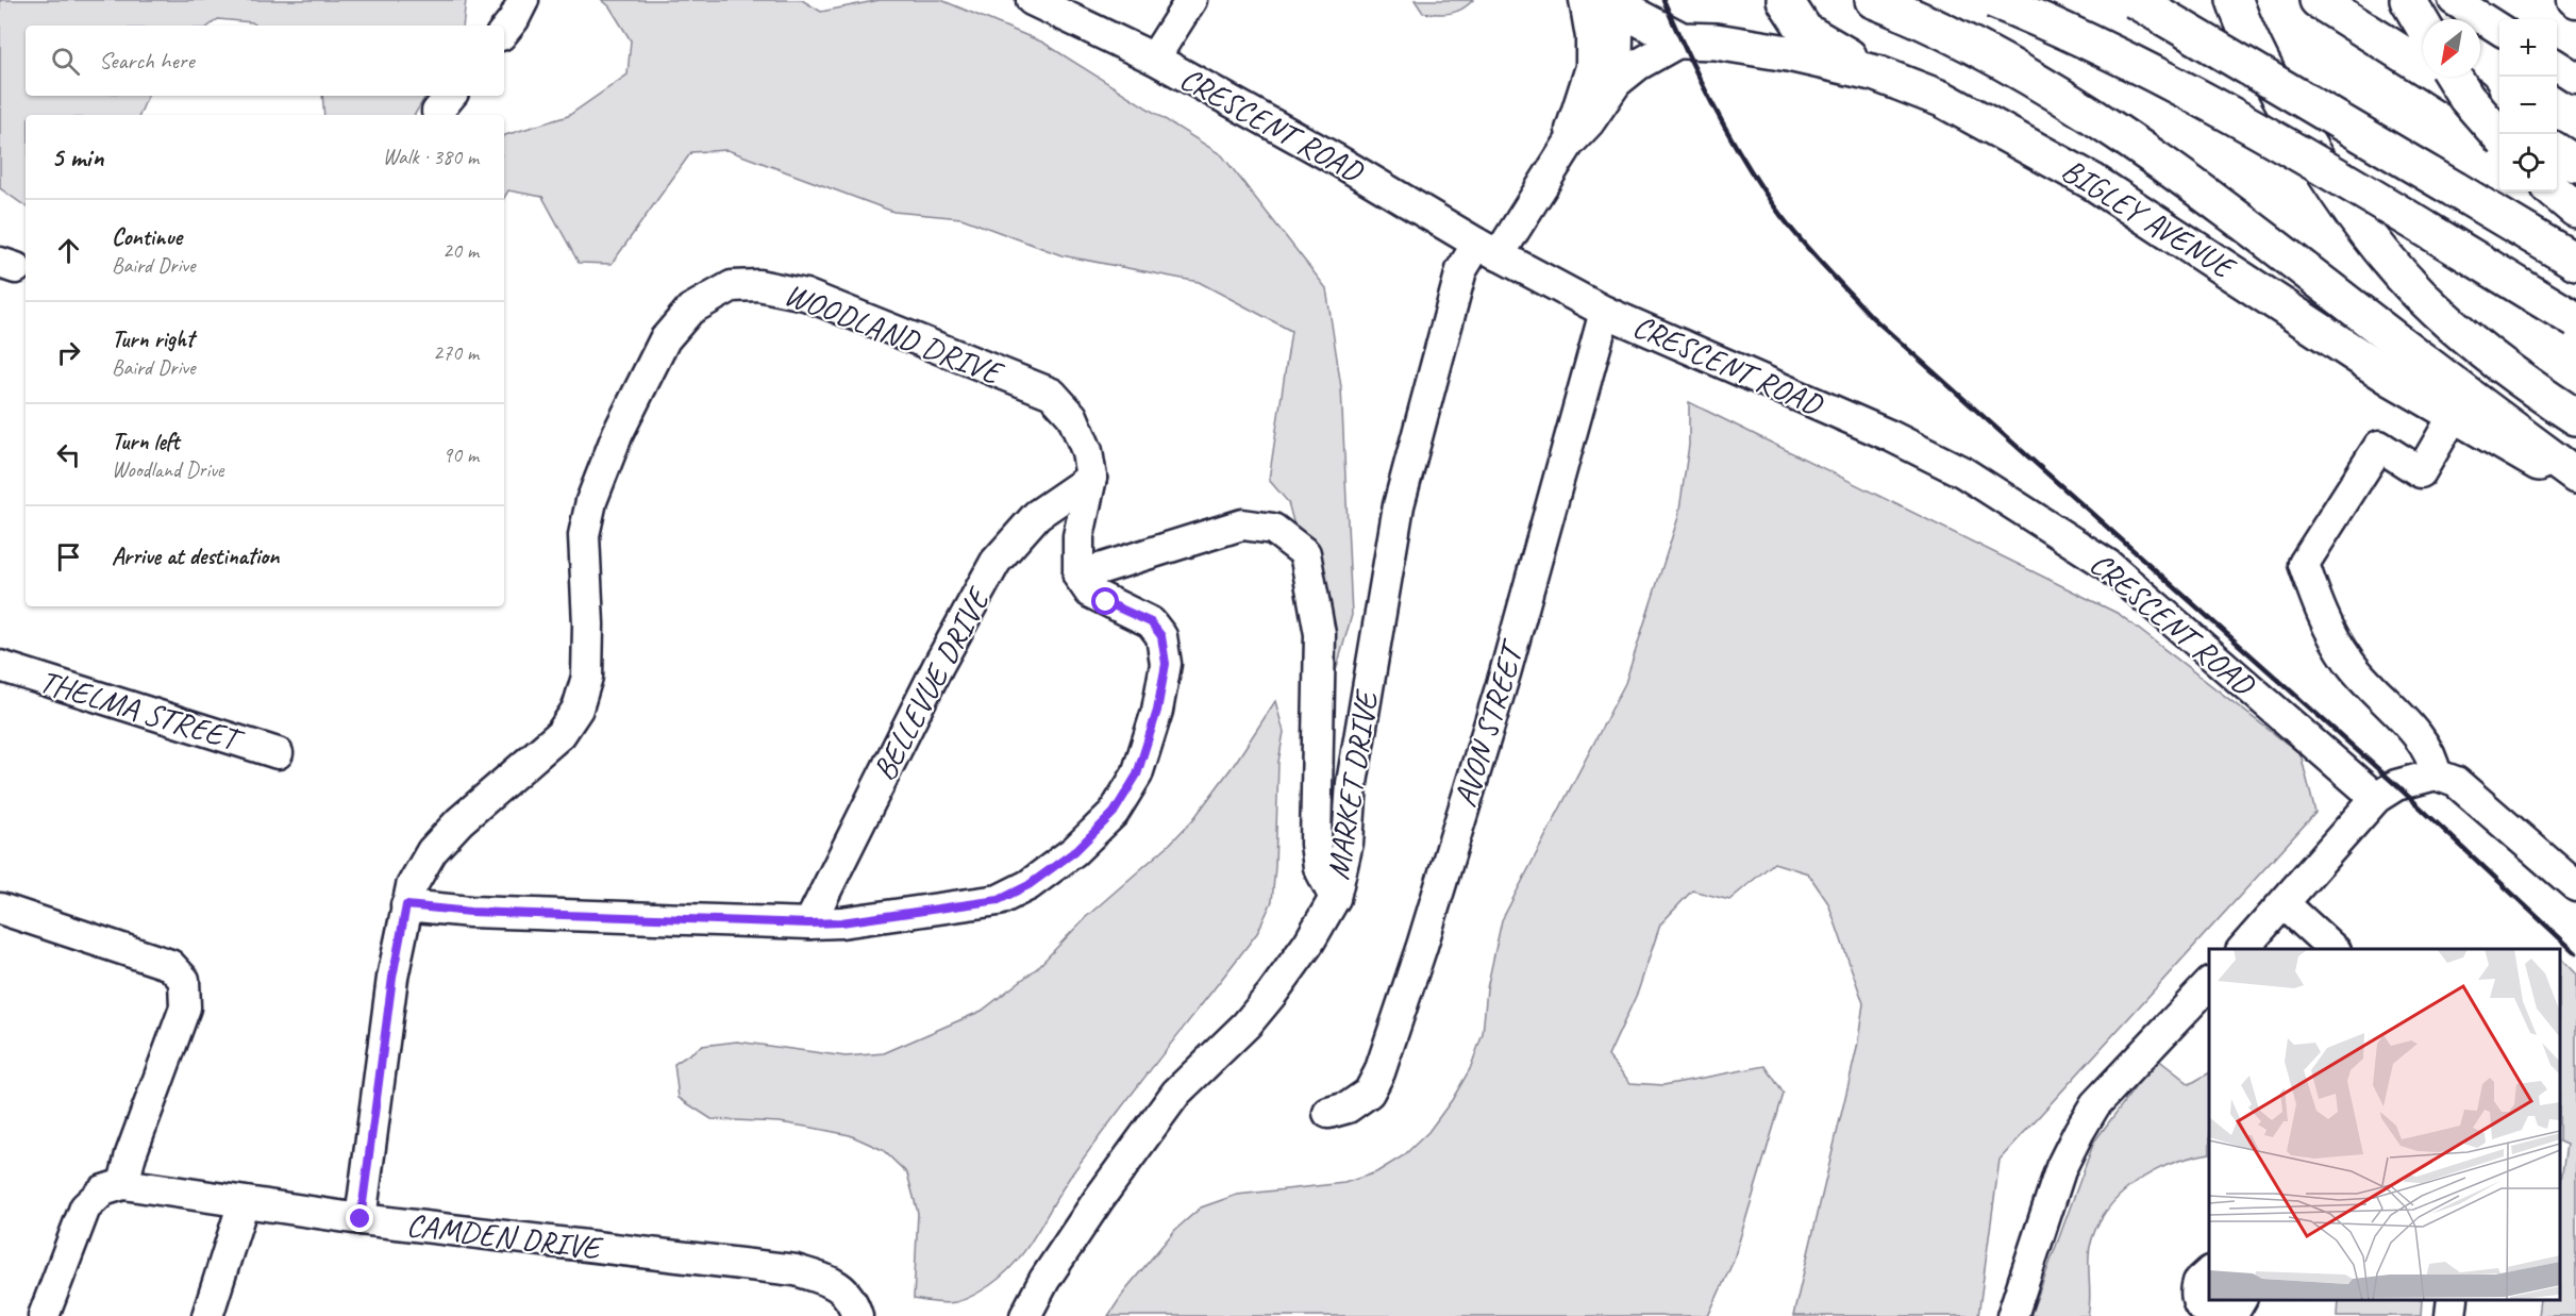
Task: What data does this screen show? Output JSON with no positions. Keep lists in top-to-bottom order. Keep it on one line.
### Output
{"streets":{"main road":["BIGLEY AVENUE"],"street":["CRESCENT ROAD","WOODLAND DRIVE","BELLEVUE DRIVE","THELMA STREET","AVON STREET","MARKET DRIVE","CAMDEN DRIVE"]},"crossings":[["CRESCENT ROAD","AVON STREET"],["CRESCENT ROAD","MARKET DRIVE"],["WOODLAND DRIVE","BELLEVUE DRIVE"],["WOODLAND DRIVE","CAMDEN DRIVE"]],"north":"bottom left","page":{"map_buttons":["+","−"],"search":"Search here","heading":["5 min","Walk · 380 m"],"list":[["Continue","Baird Drive","20 m"],["Turn right","Baird Drive","270 m"],["Turn left","Woodland Drive","90 m"],"Arrive at destination"]}}
